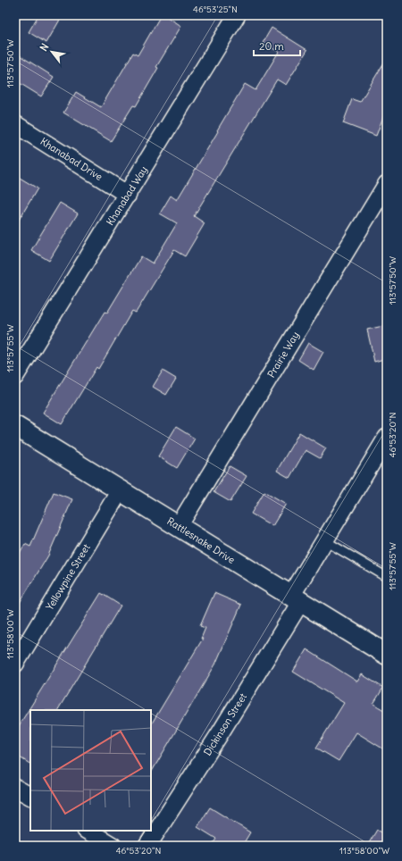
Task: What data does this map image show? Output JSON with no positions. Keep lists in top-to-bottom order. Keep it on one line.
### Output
{"streets":{"street":["Khanabad Drive","Khanabad Way","Prairie Way","Rattlesnake Drive","Yellowpine Street","Dickinson Street"]},"crossings":[["Khanabad Drive","Khanabad Way"],["Prairie Way","Rattlesnake Drive"],["Rattlesnake Drive","Yellowpine Street"],["Rattlesnake Drive","Dickinson Street"]],"scale_bar":"20 m","north":"top left","coordinates":["46°53'25\"N","113°57'50\"W","113°57'55\"W","46°53'20\"N","113°58'00\"W"]}
